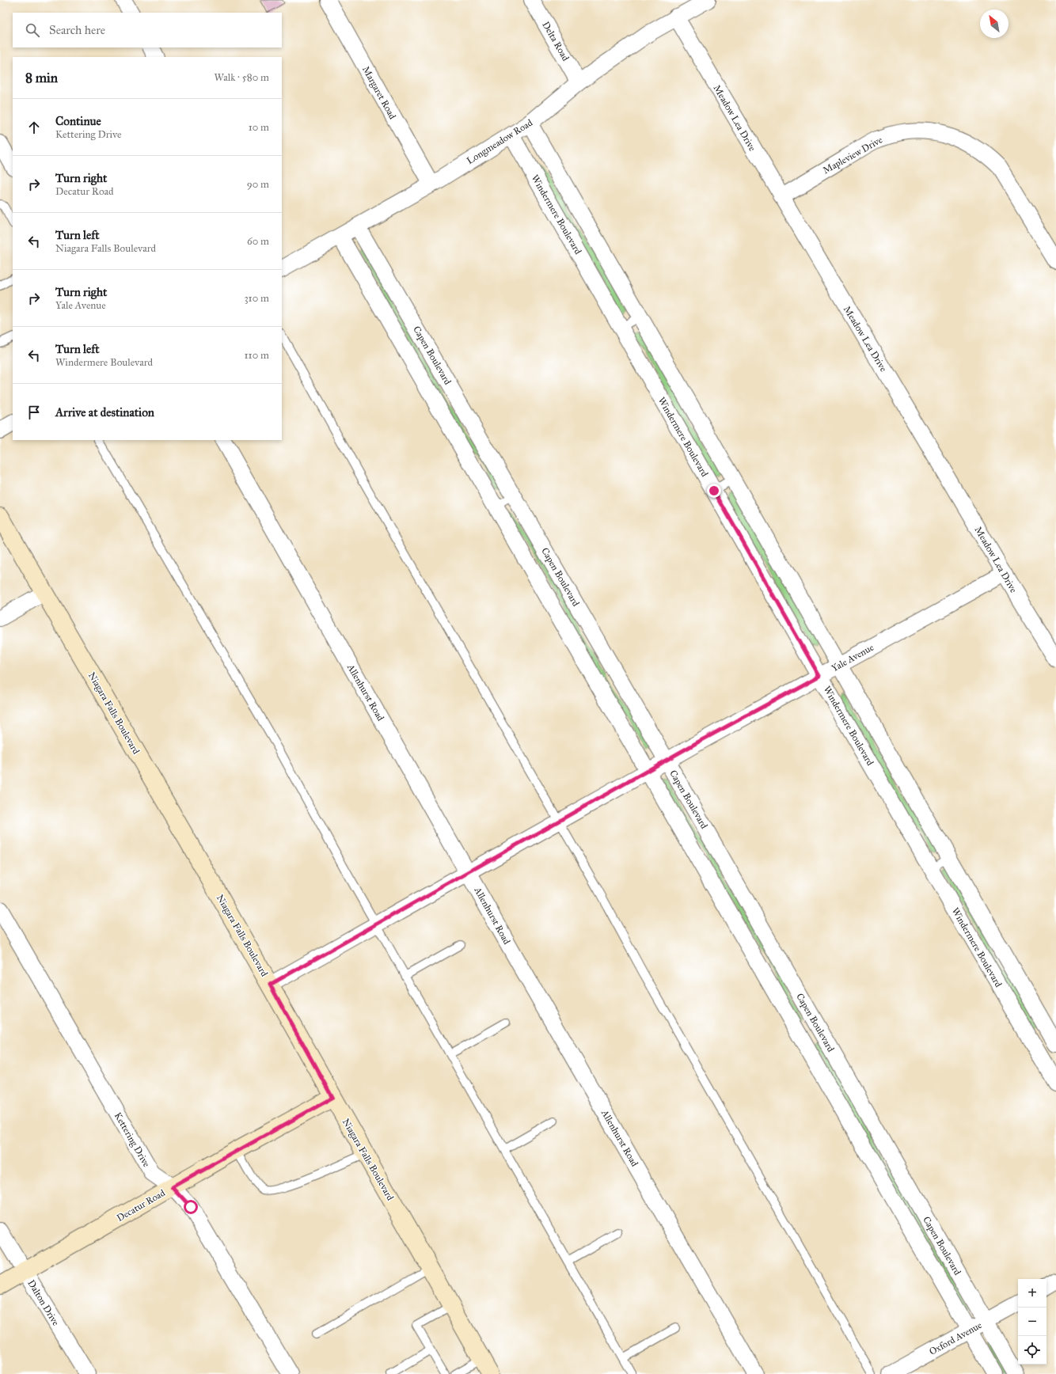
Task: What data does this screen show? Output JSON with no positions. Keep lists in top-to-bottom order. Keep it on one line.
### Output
{"streets":{"main road":["Niagara Falls Boulevard","Decatur Road"],"street":["Delta Road","Margaret Road","Meadow Lea Drive","Longmeadow Road","Mapleview Drive","Windermere Boulevard","Capen Boulevard","Yale Avenue","Allenhurst Road","Kettering Drive","Dalton Drive","Oxford Avenue"]},"crossings":[["Delta Road","Longmeadow Road"],["Margaret Road","Longmeadow Road"],["Meadow Lea Drive","Longmeadow Road"],["Meadow Lea Drive","Mapleview Drive"],["Meadow Lea Drive","Yale Avenue"],["Longmeadow Road","Windermere Boulevard"],["Longmeadow Road","Capen Boulevard"],["Windermere Boulevard","Yale Avenue"],["Capen Boulevard","Yale Avenue"],["Capen Boulevard","Oxford Avenue"],["Yale Avenue","Allenhurst Road"],["Yale Avenue","Niagara Falls Boulevard"],["Niagara Falls Boulevard","Decatur Road"],["Kettering Drive","Decatur Road"],["Decatur Road","Dalton Drive"]],"north":"top left","page":{"search":"Search here","heading":["8 min","Walk · 580 m"],"list":[["Continue","Kettering Drive","10 m"],["Turn right","Decatur Road","90 m"],["Turn left","Niagara Falls Boulevard","60 m"],["Turn right","Yale Avenue","310 m"],["Turn left","Windermere Boulevard","110 m"],"Arrive at destination"],"map_buttons":["+","−"]}}
